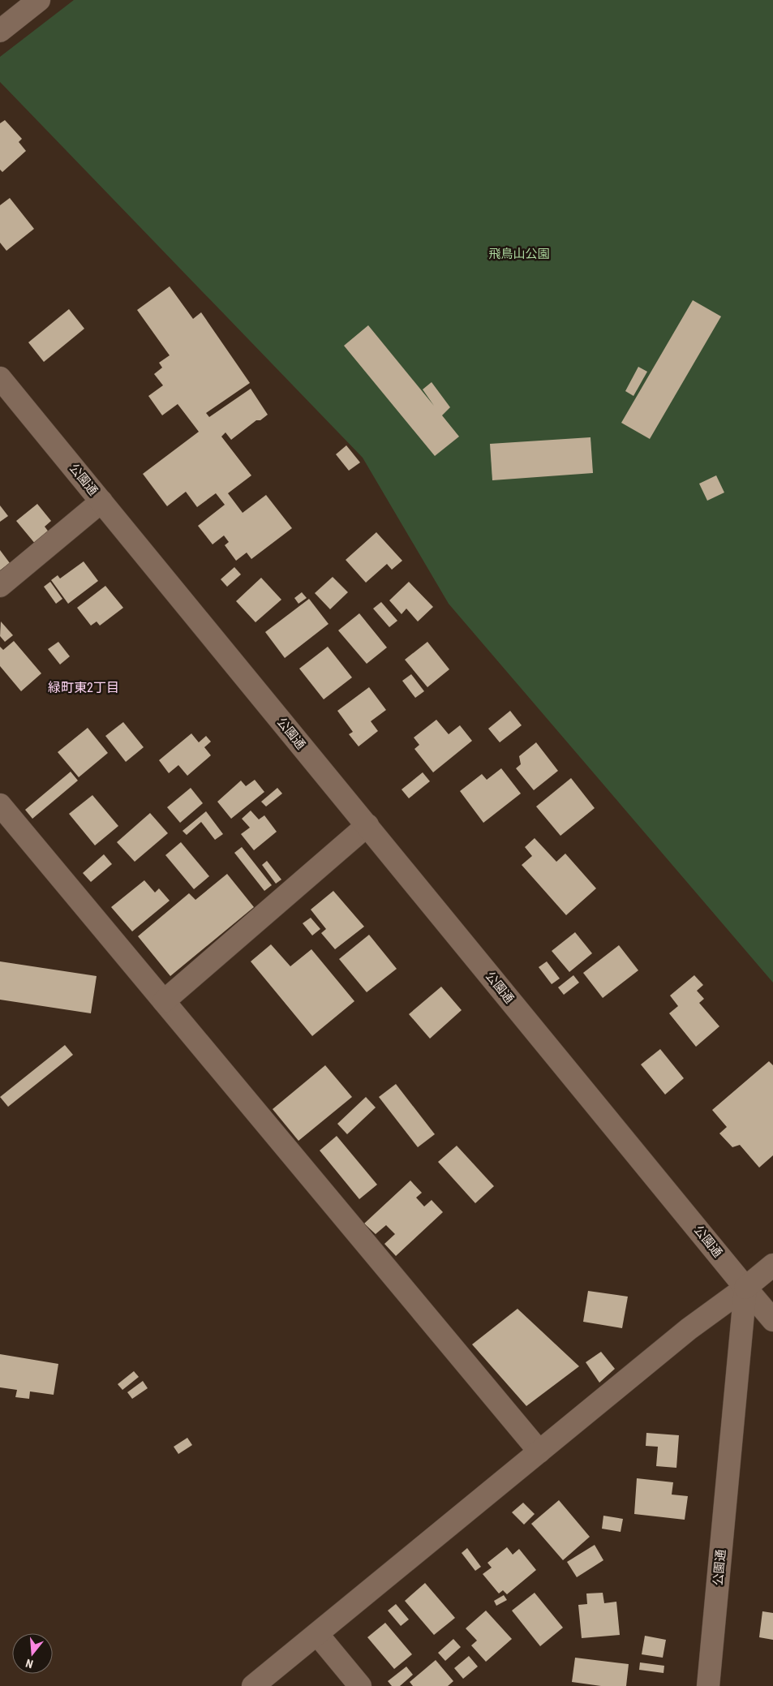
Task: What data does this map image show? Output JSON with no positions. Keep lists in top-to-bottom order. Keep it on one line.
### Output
{"streets":{"street":["公園通"]},"districts":["緑町東2丁目"],"parks":["飛鳥山公園"],"north":"bottom"}
